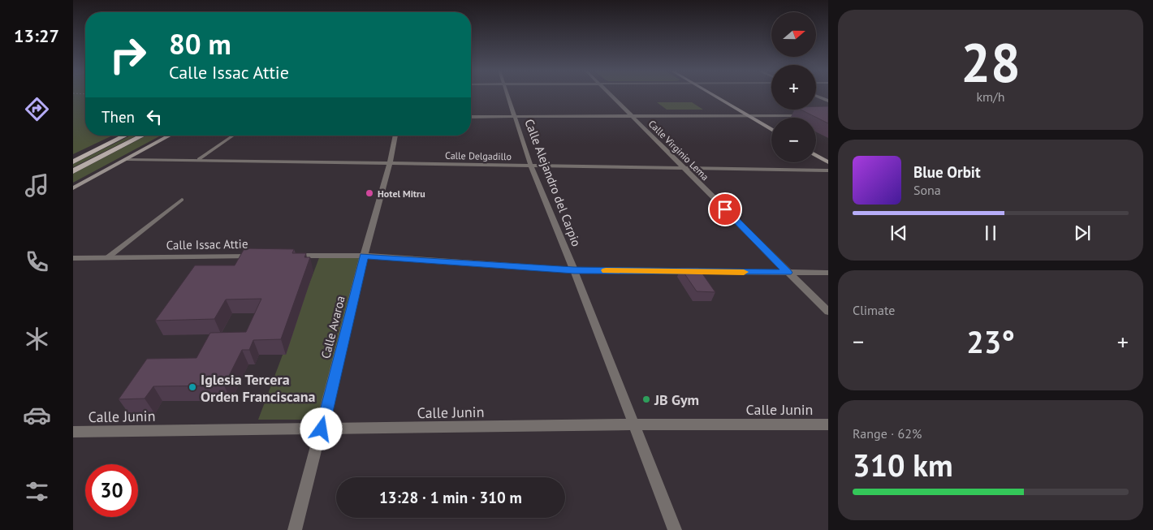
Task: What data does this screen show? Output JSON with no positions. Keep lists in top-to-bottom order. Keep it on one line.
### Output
{"streets":{"street":["Calle Virginio Lema","Calle Delgadillo","Calle Alejandro del Carpio","Calle Issac Attie","Calle Avaroa","Calle Junin"]},"crossings":[["Calle Virginio Lema","Calle Delgadillo"],["Calle Delgadillo","Calle Alejandro del Carpio"],["Calle Delgadillo","Calle Avaroa"],["Calle Alejandro del Carpio","Calle Junin"],["Calle Avaroa","Calle Junin"]],"places":["Hotel Mitru","Iglesia Tercera Orden Franciscana","JB Gym"],"north":"right","page":{"tabs":"13:27","tile":[["28","km/h"],"Climate",["Range · 62%","310 km"]],"map_buttons":["+","−"],"turn":["80 m","Calle Issac Attie"],"then":"Then","song":["Blue Orbit","Sona"],"heat":["−","23°","+"],"limit":"30","trip":"13:28 · 1 min · 310 m"}}
